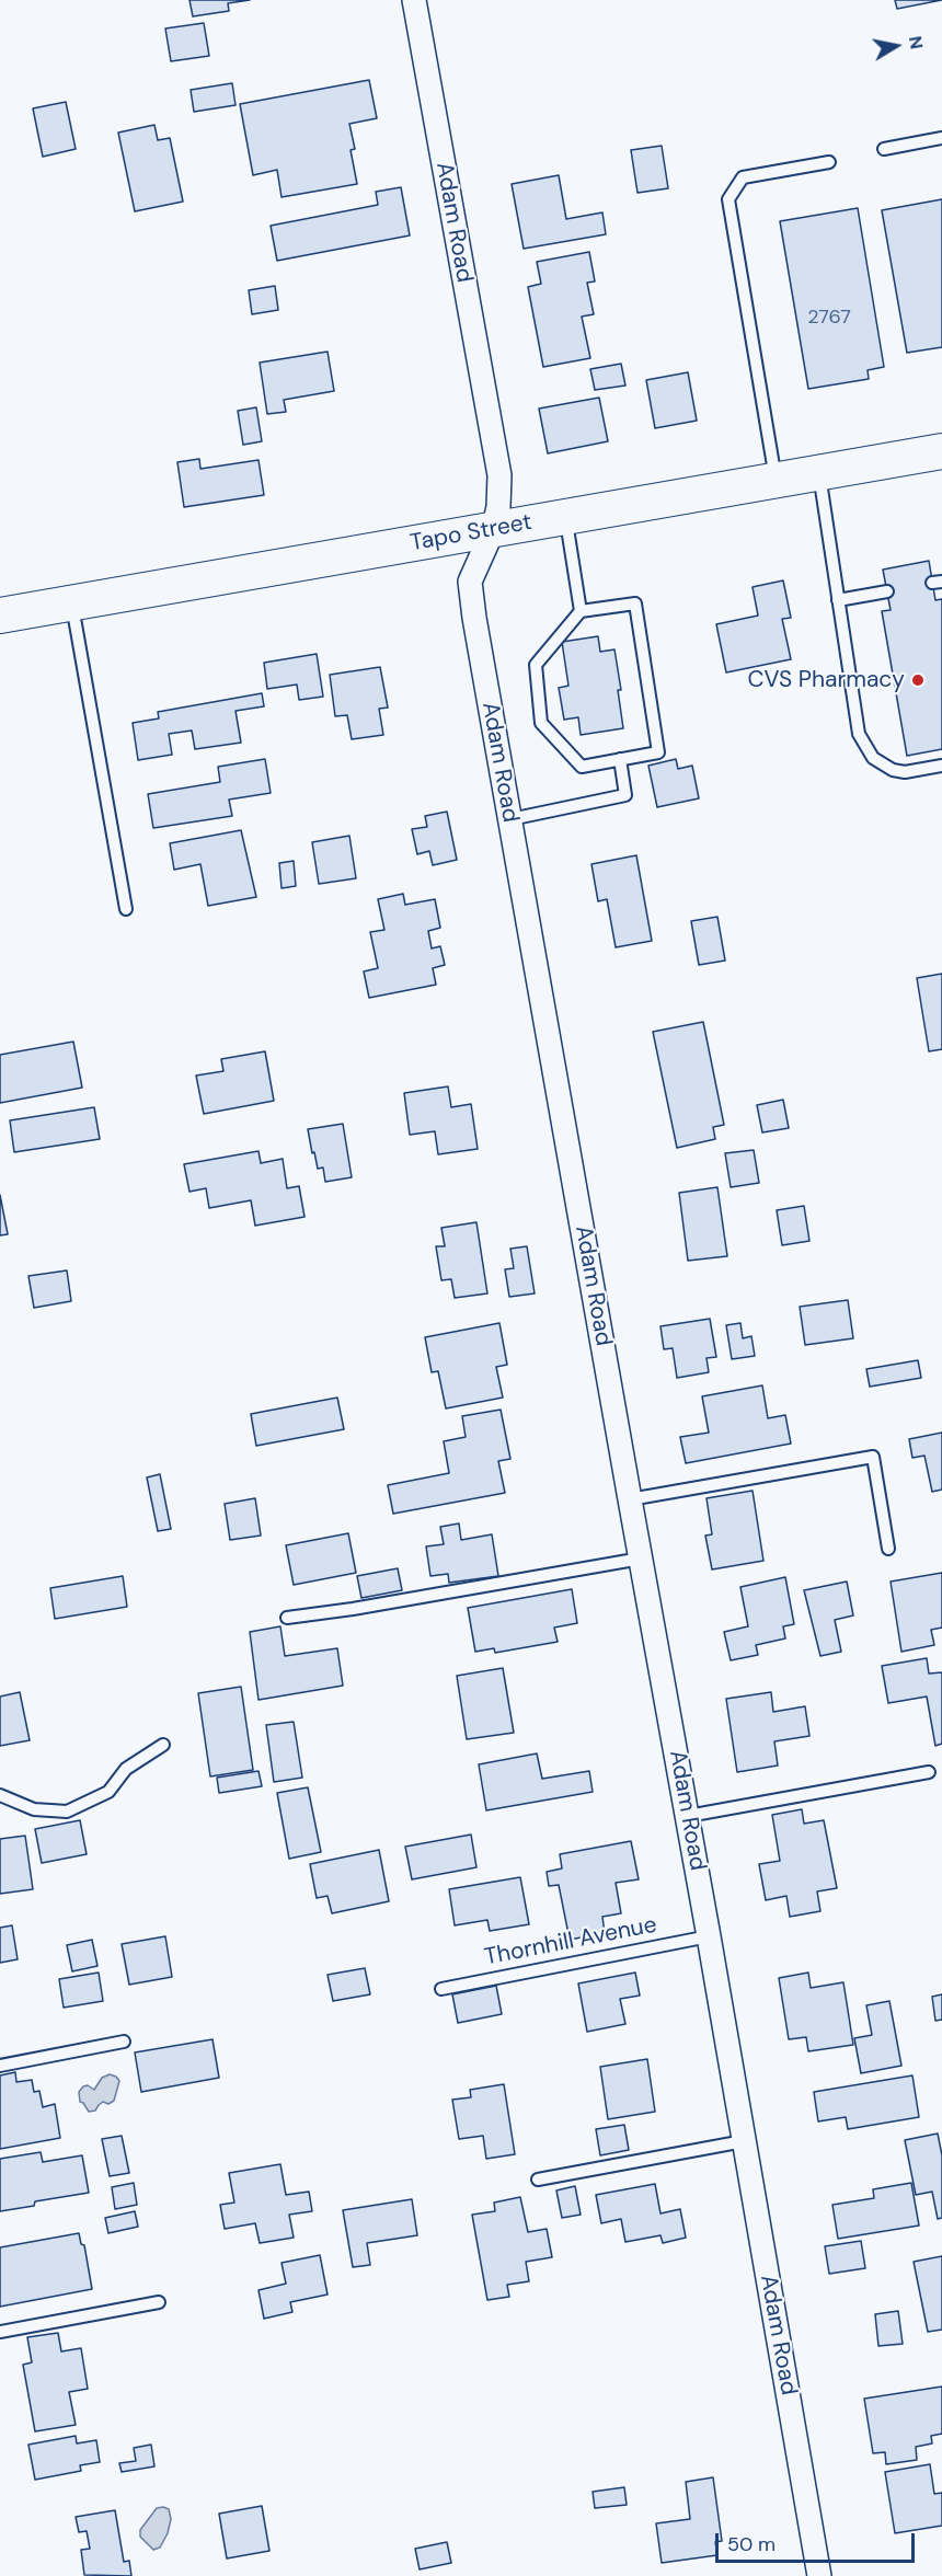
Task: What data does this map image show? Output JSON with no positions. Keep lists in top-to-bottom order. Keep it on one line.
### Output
{"streets":{"street":["Adam Road","Tapo Street"],"lane":["Thornhill Avenue"]},"crossings":[["Adam Road","Tapo Street"],["Adam Road","Thornhill Avenue"]],"places":["CVS Pharmacy"],"house_numbers":["2767"],"scale_bar":"50 m","north":"right"}
